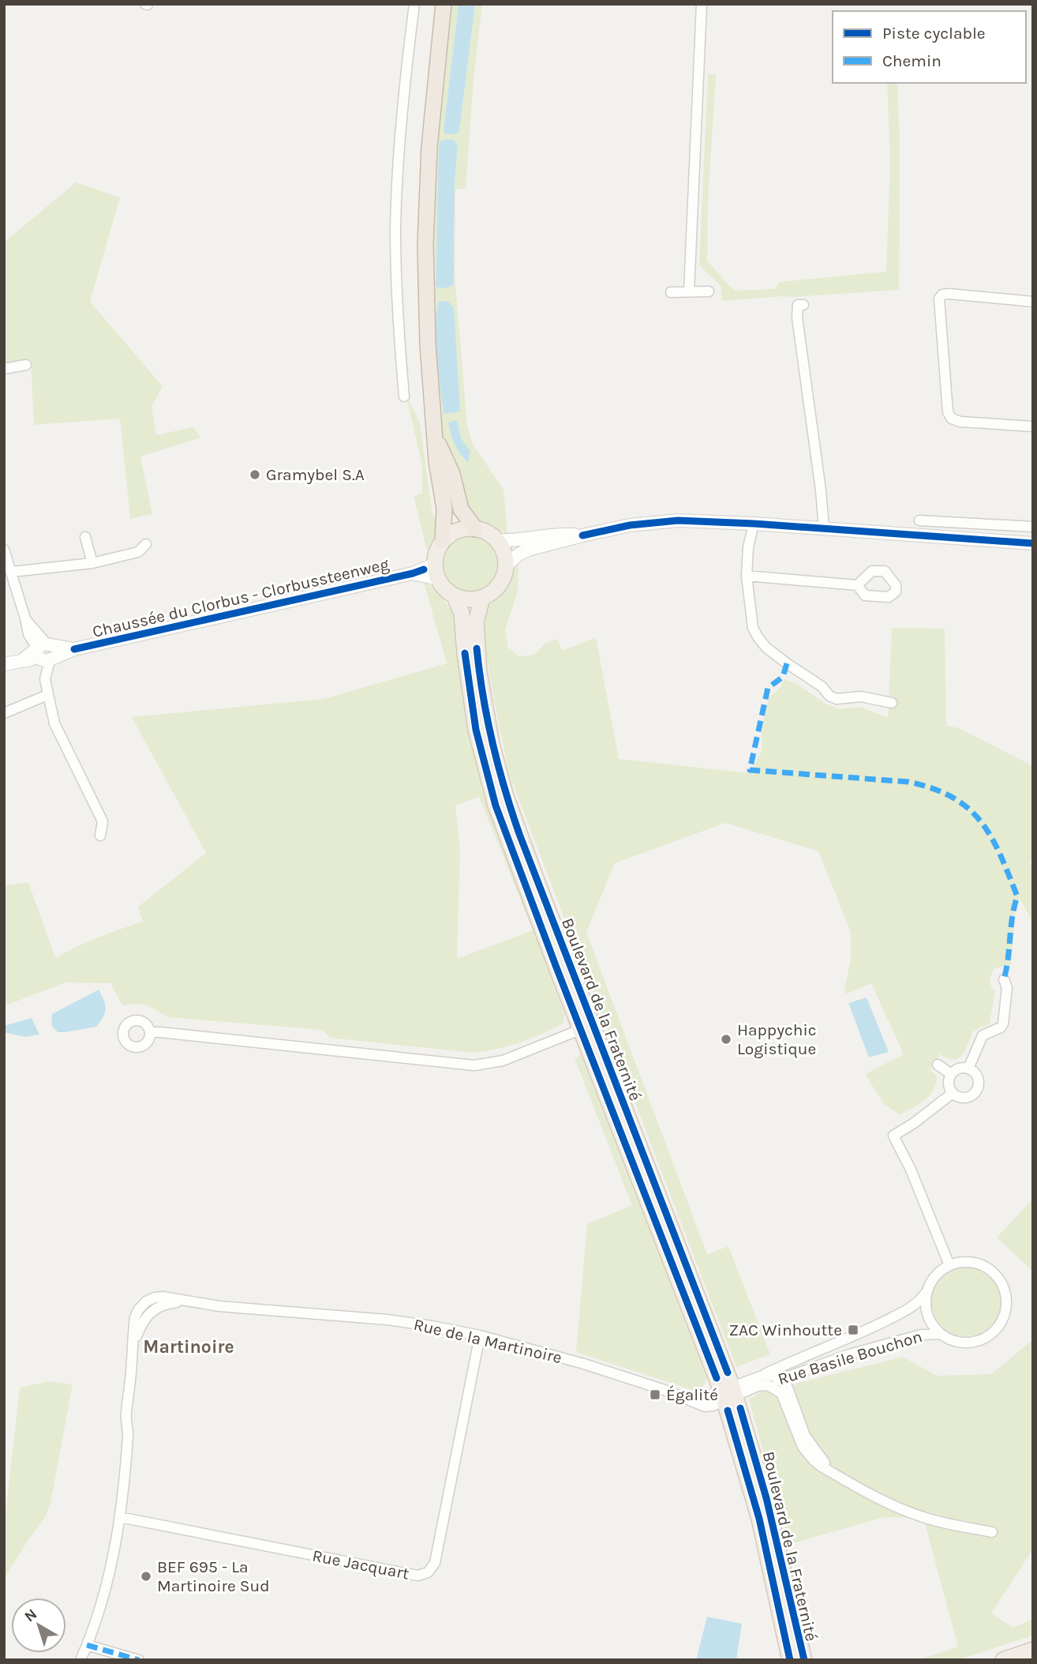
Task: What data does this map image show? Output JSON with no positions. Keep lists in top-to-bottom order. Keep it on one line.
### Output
{"streets":{"main road":["Boulevard de la Fraternité"],"street":["Chaussée du Clorbus - Clorbussteenweg","Rue de la Martinoire","Rue Basile Bouchon","Rue Jacquart"]},"crossings":[["Boulevard de la Fraternité","Rue de la Martinoire"],["Rue de la Martinoire","Rue Basile Bouchon"],["Rue de la Martinoire","Rue Jacquart"]],"districts":["Martinoire"],"places":{"other":["Gramybel S.A","Happychic Logistique","BEF 695 - La Martinoire Sud"],"transit":["ZAC Winhoutte","Égalité"]},"legend":["Piste cyclable","Chemin"],"north":"top left"}
